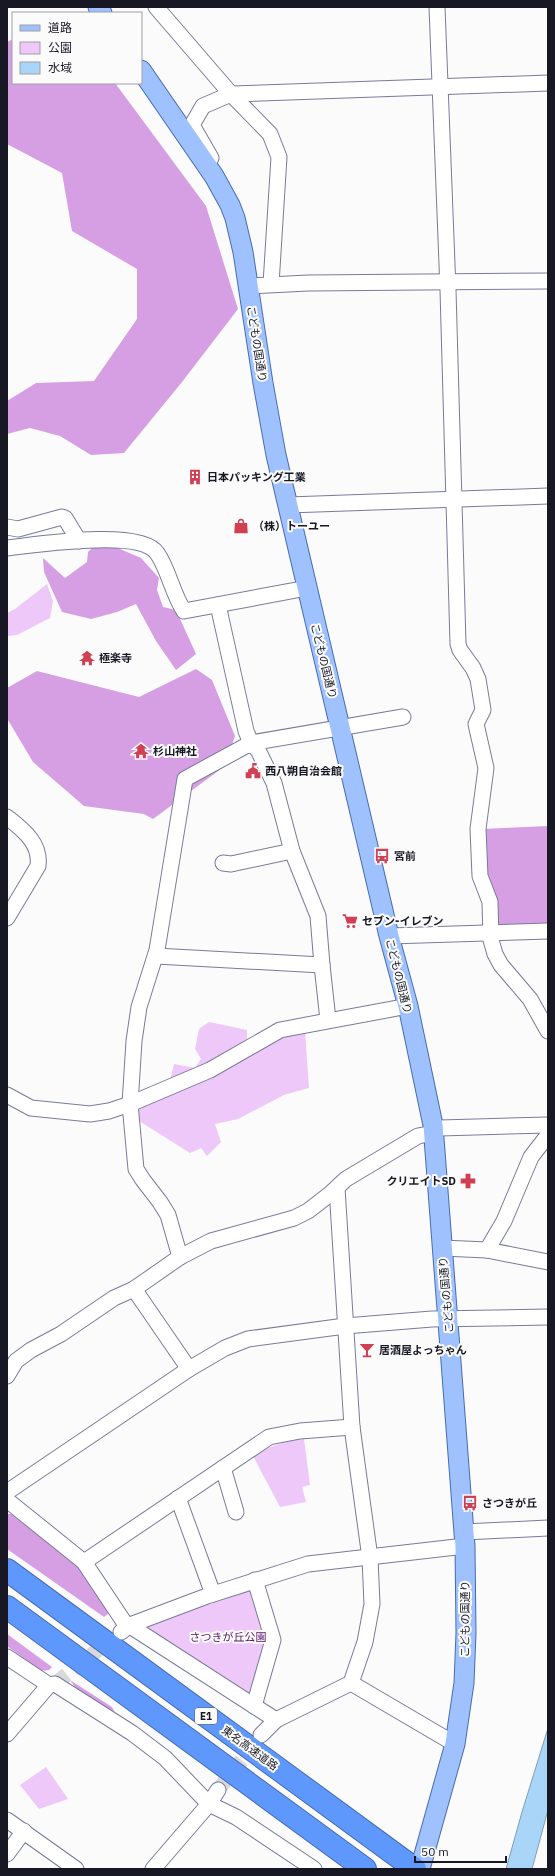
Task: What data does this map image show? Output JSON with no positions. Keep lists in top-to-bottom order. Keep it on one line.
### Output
{"streets":{"highway":["E1","東名高速道路"],"main road":["こどもの国通り"]},"crossings":[["こどもの国通り","東名高速道路"]],"parks":["さつきが丘公園"],"places":{"building":["日本パッキング工業"],"shop":["（株）トーユー"],"temple":["極楽寺","杉山神社"],"public building":["西八朔自治会館"],"bus stop":["宮前","さつきが丘"],"supermarket":["セブン-イレブン"],"pharmacy":["クリエイトSD"],"bar":["居酒屋よっちゃん"]},"legend":["道路","公園","水域"],"scale_bar":"50 m"}
